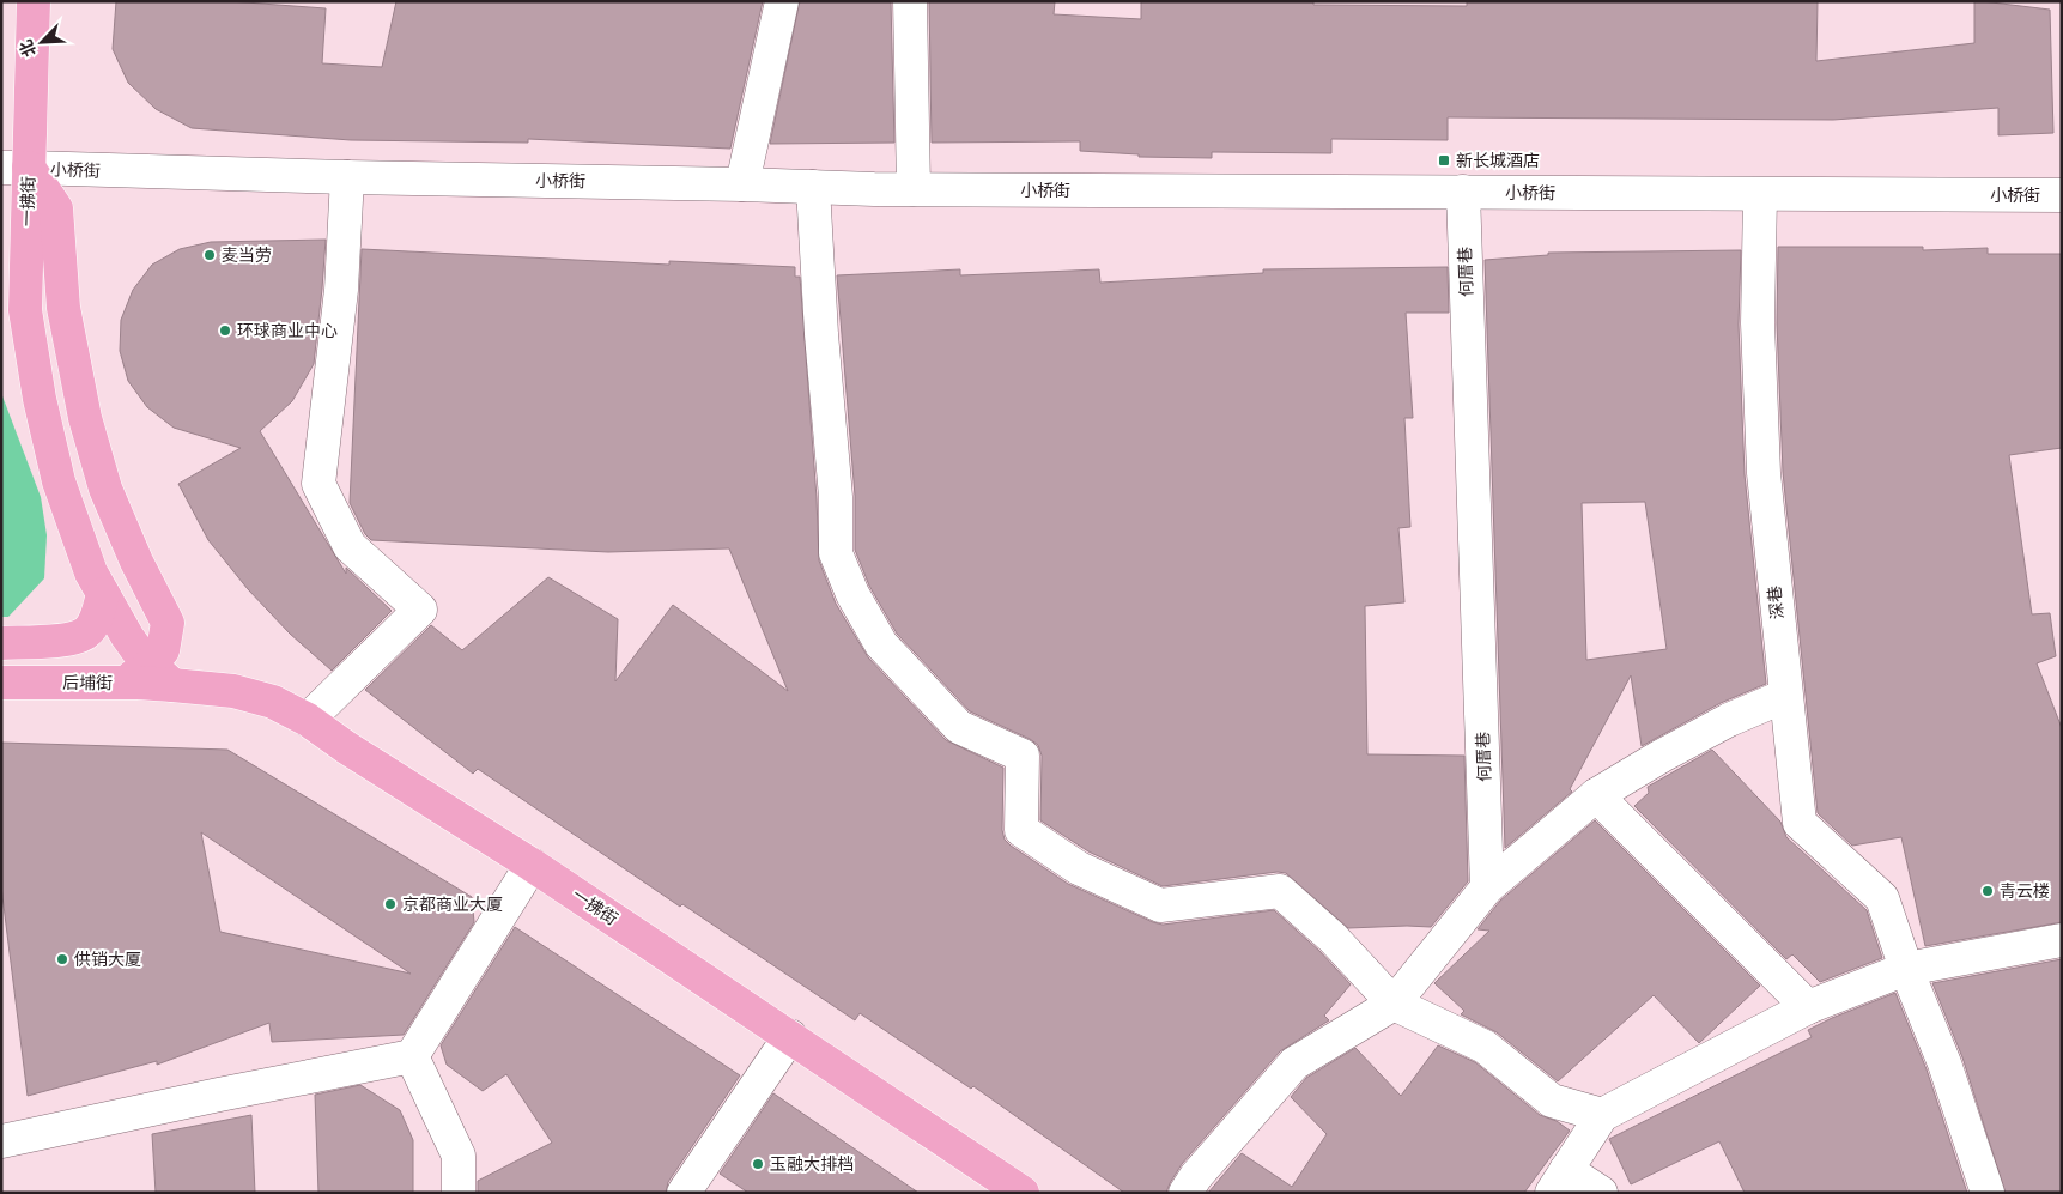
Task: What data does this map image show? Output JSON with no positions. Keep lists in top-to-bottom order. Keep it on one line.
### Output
{"streets":{"main road":["一拂街","后埔街"],"street":["小桥街","何厝巷","深巷"]},"crossings":[["小桥街","一拂街"],["小桥街","何厝巷"],["小桥街","深巷"],["一拂街","后埔街"]],"places":{"transit":["新长城酒店"],"other":["麦当劳","环球商业中心","青云楼","京都商业大厦","供销大厦","玉融大排档"]},"north":"bottom left"}
